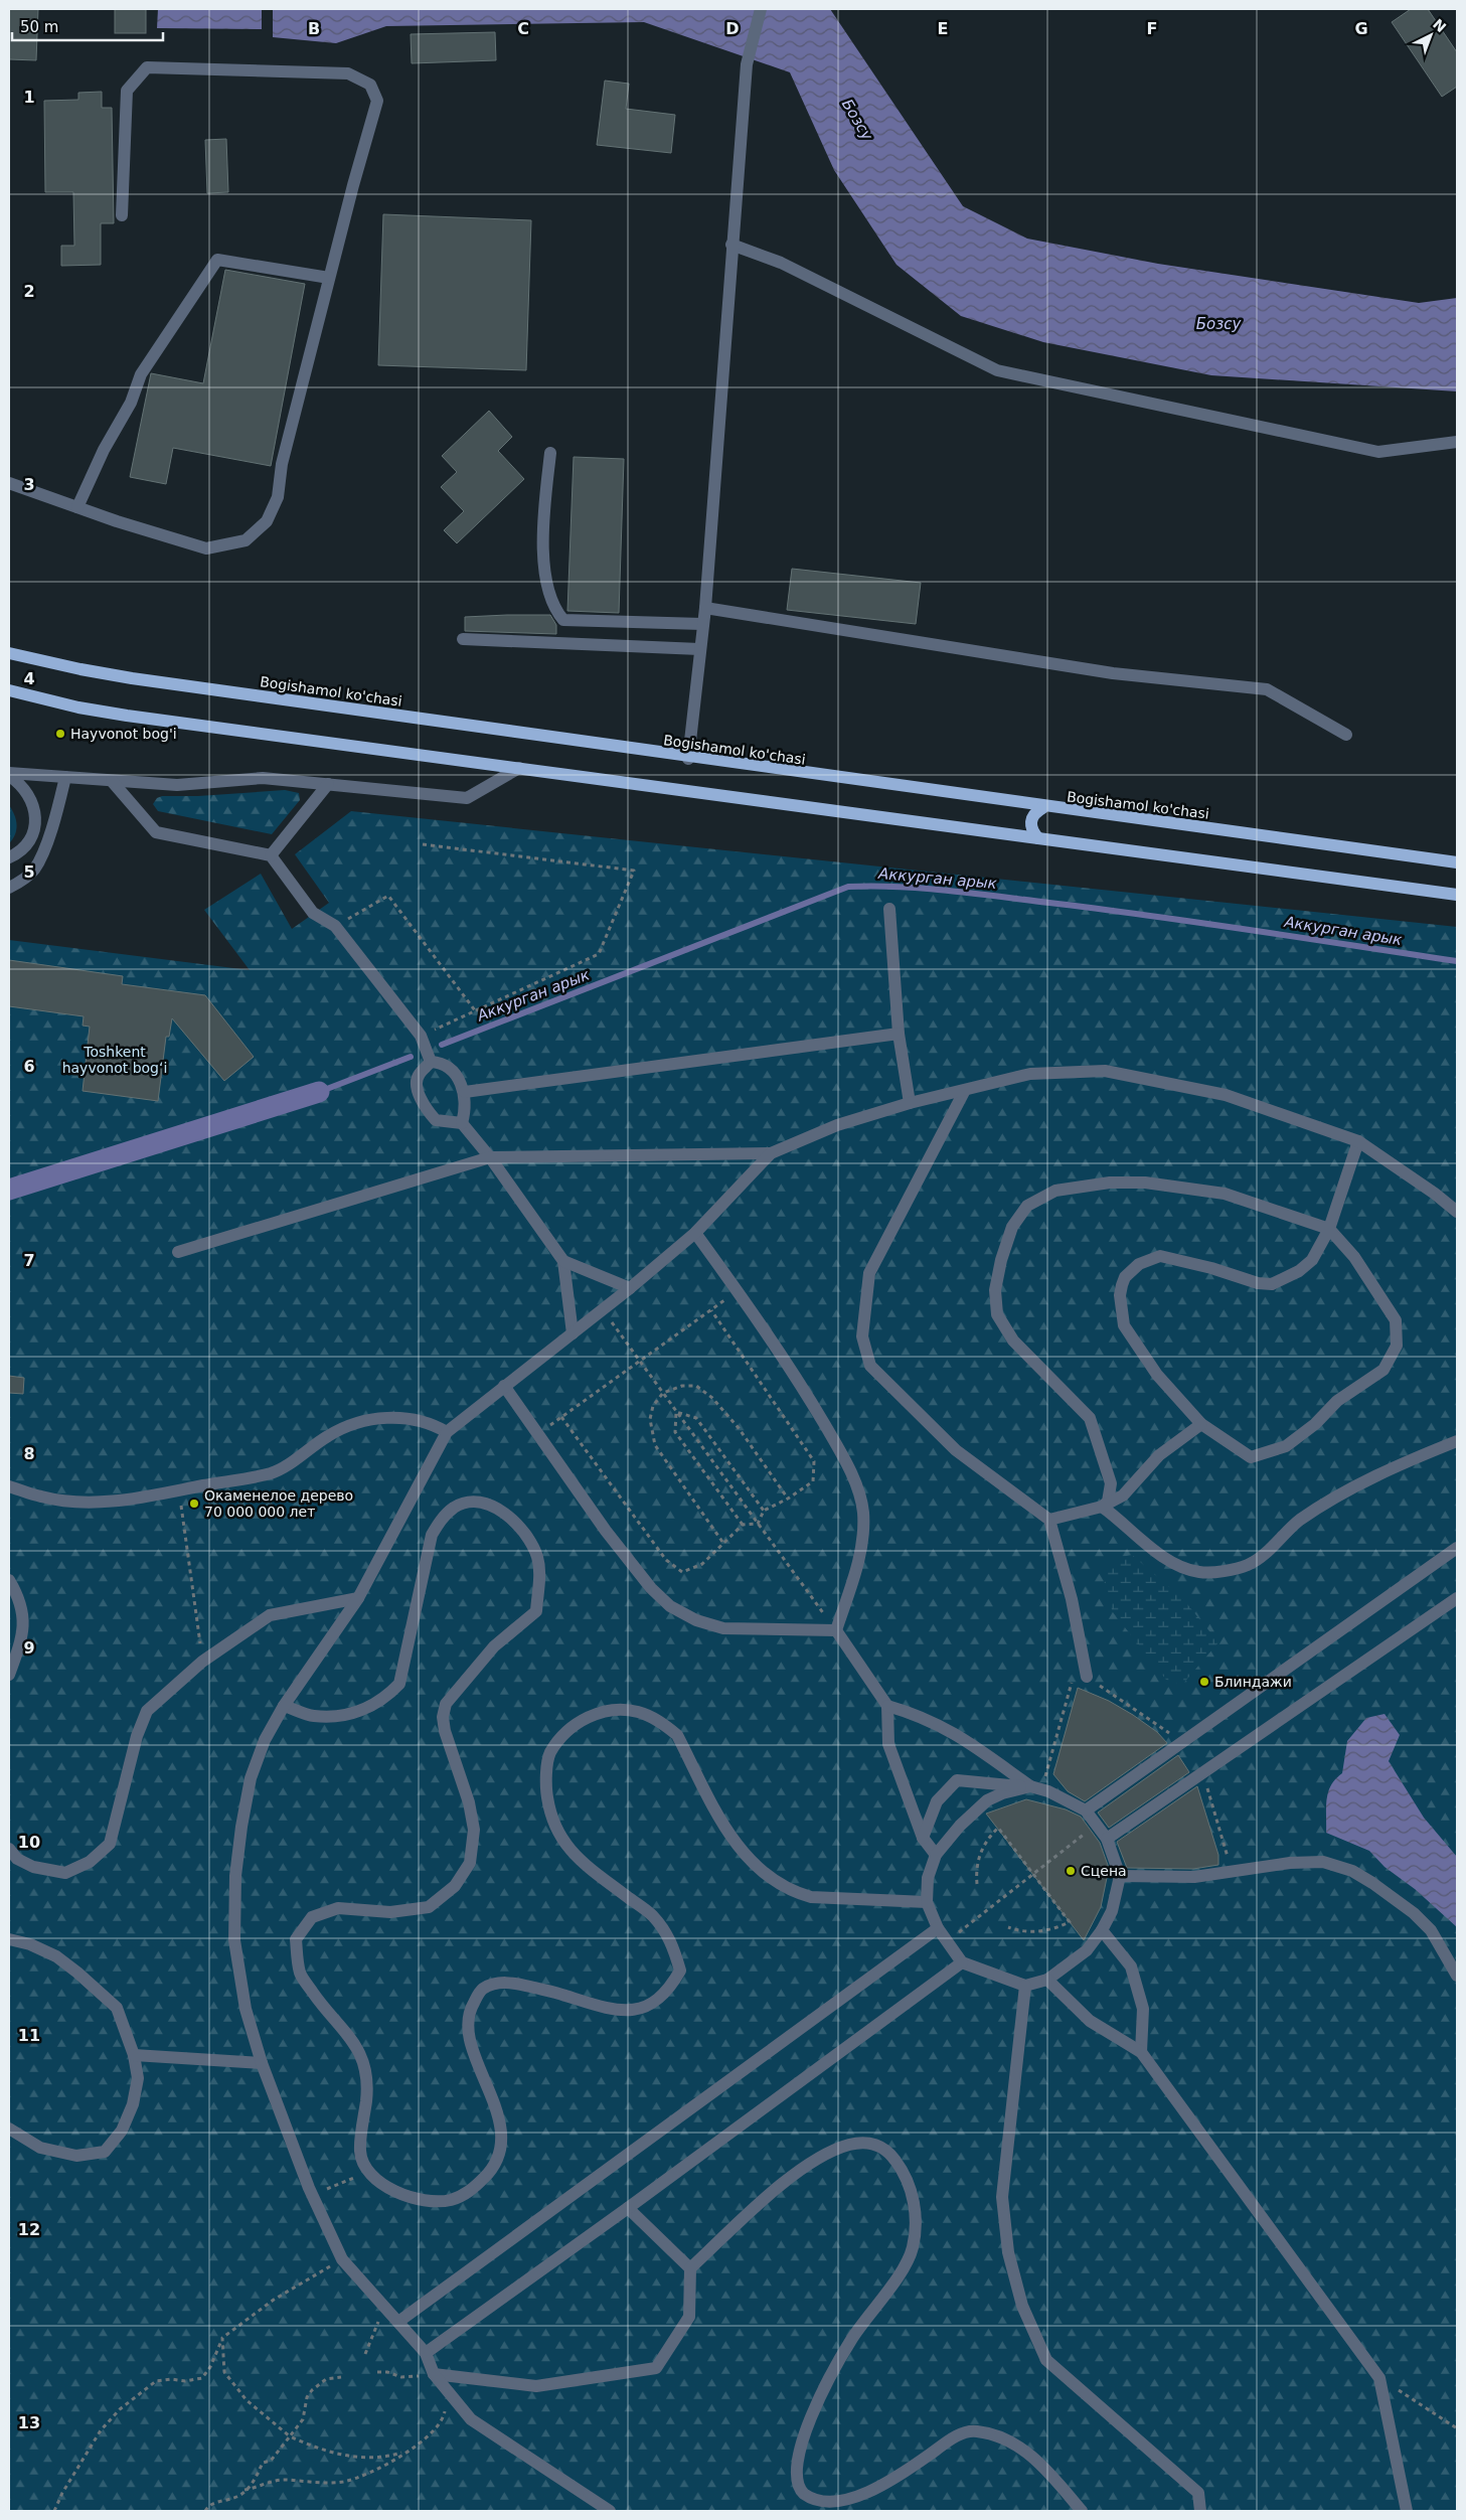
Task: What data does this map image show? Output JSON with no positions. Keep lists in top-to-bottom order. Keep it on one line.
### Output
{"streets":{"main road":["Bogishamol ko'chasi"]},"water":["Бозсу","Аккурган арык"],"parks":["Toshkent hayvonot bogʻi"],"places":["Hayvonot bog'i","Окаменелое дерево 70 000 000 лет","Блиндажи","Сцена"],"scale_bar":"50 m","north":"top right","grid":{"columns":["B","C","D","E","F","G"],"rows":["1","2","3","4","5","6","7","8","9","10","11","12","13"]}}
